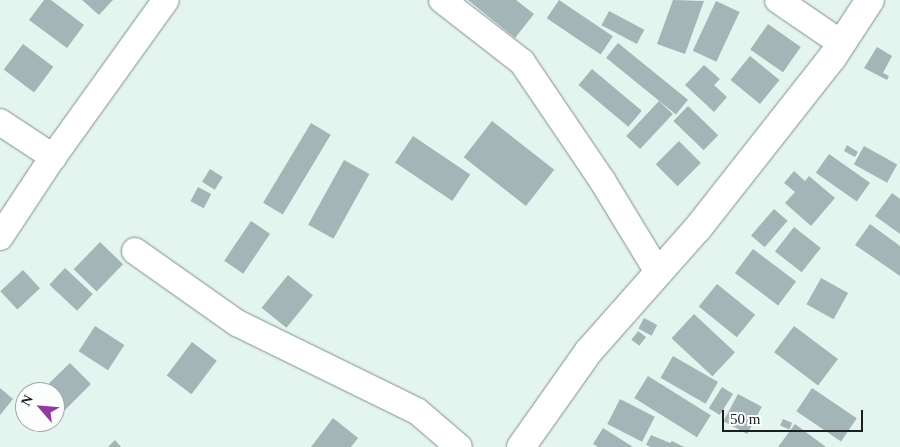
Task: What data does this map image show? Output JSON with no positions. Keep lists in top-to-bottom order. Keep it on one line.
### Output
{"scale_bar":"50 m","north":"top left"}
